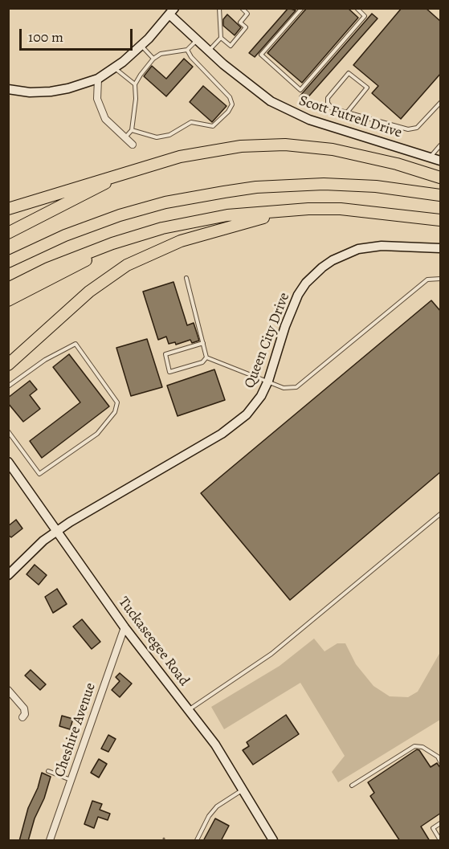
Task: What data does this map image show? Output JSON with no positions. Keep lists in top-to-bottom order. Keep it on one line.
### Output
{"streets":{"street":["Scott Futrell Drive","Queen City Drive","Tuckaseegee Road","Cheshire Avenue"]},"crossings":[["Queen City Drive","Tuckaseegee Road"],["Tuckaseegee Road","Cheshire Avenue"]],"scale_bar":"100 m"}
